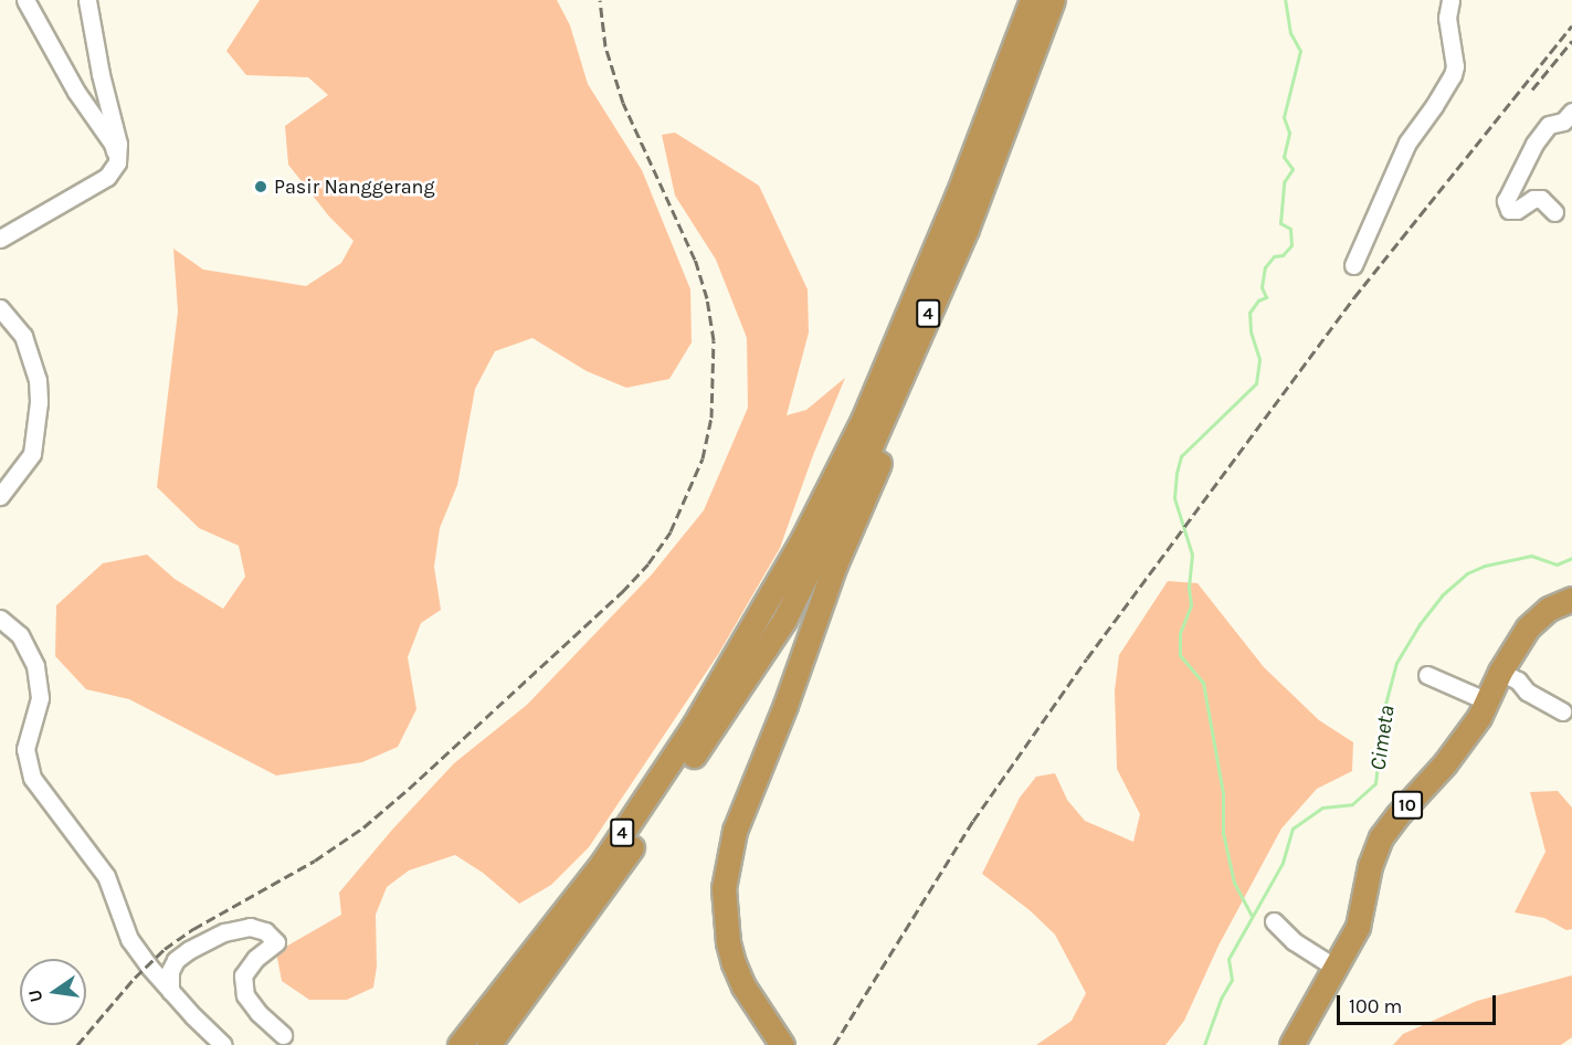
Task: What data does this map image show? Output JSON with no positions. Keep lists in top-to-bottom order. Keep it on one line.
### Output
{"streets":{"highway":["4","10"]},"water":["Cimeta"],"places":["Pasir Nanggerang"],"scale_bar":"100 m","north":"left"}
